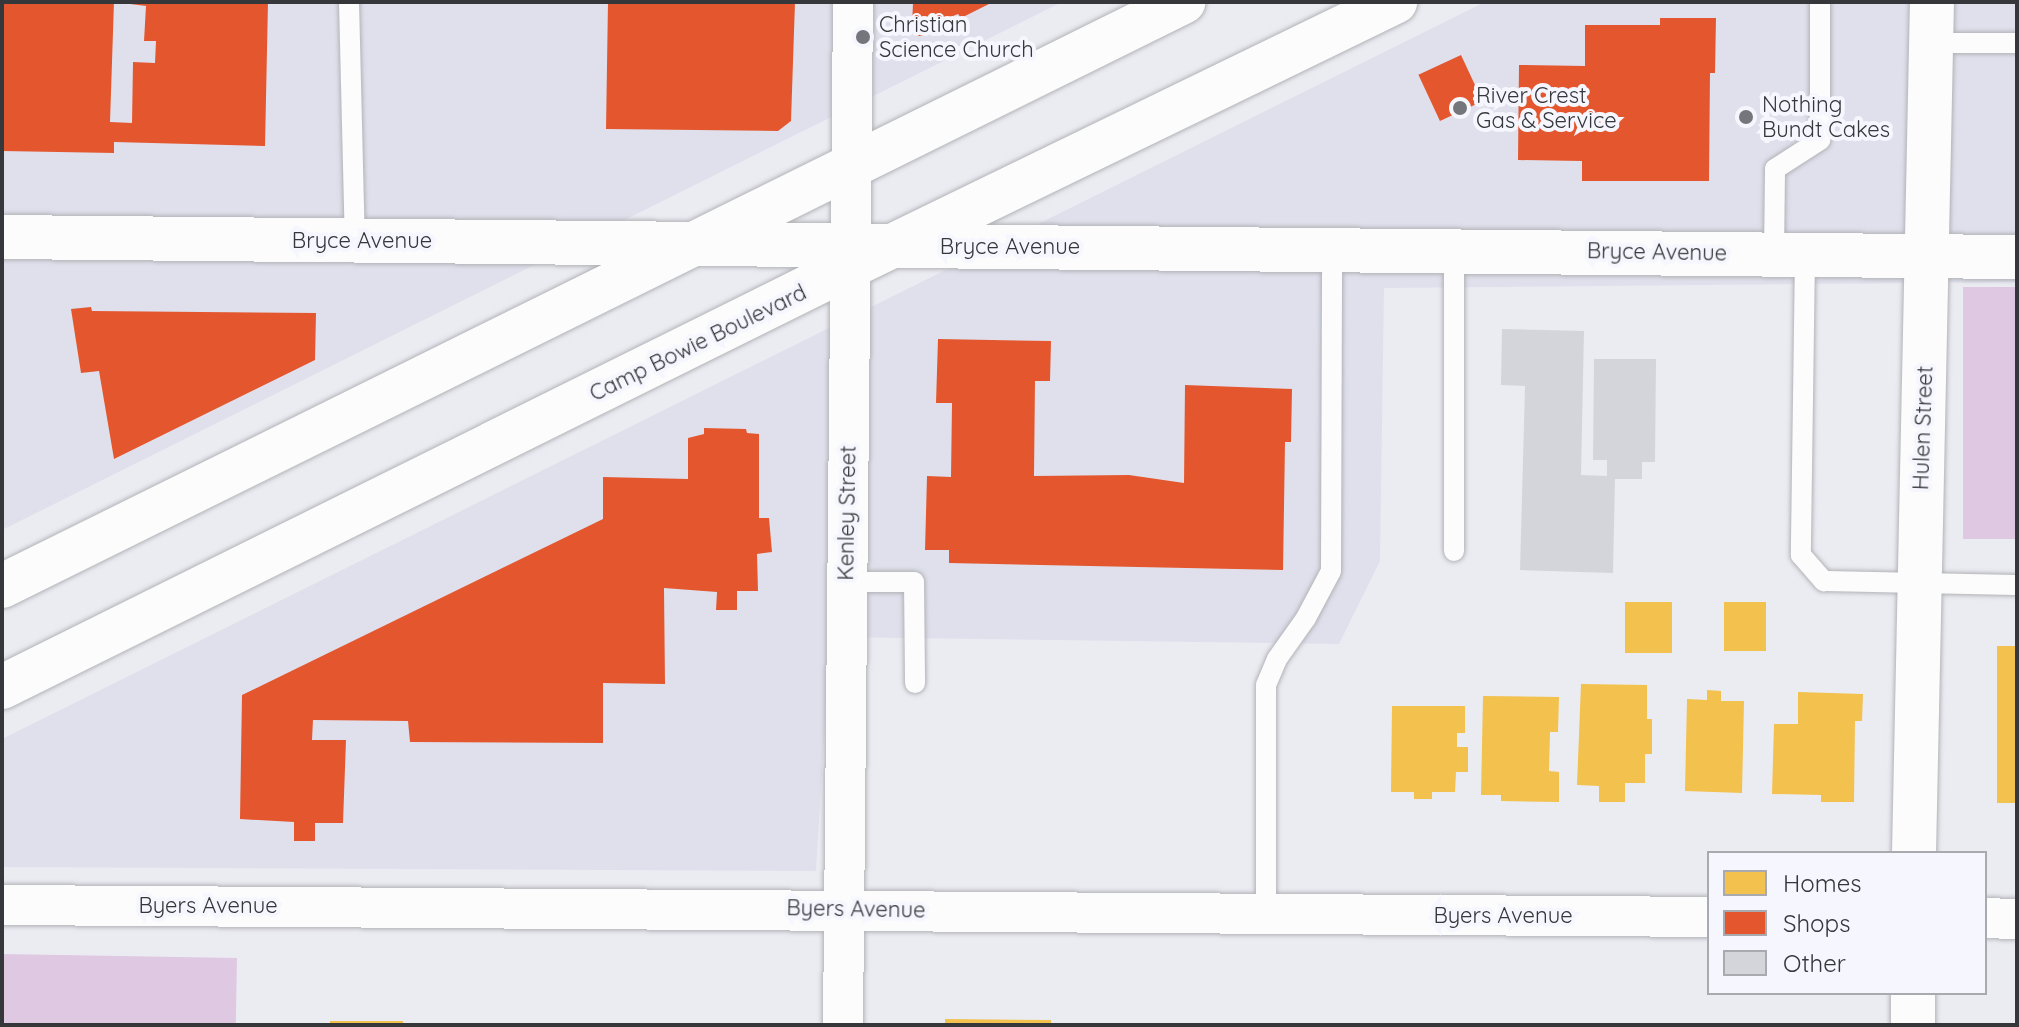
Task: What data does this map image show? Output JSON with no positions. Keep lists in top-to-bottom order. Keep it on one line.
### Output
{"streets":{"main road":["Bryce Avenue","Camp Bowie Boulevard","Hulen Street"],"street":["Kenley Street","Byers Avenue"]},"crossings":[["Bryce Avenue","Camp Bowie Boulevard"],["Bryce Avenue","Hulen Street"],["Bryce Avenue","Kenley Street"],["Camp Bowie Boulevard","Kenley Street"],["Kenley Street","Byers Avenue"]],"places":["Christian Science Church","River Crest Gas & Service","Nothing Bundt Cakes"],"legend":["Homes","Shops","Other"]}
